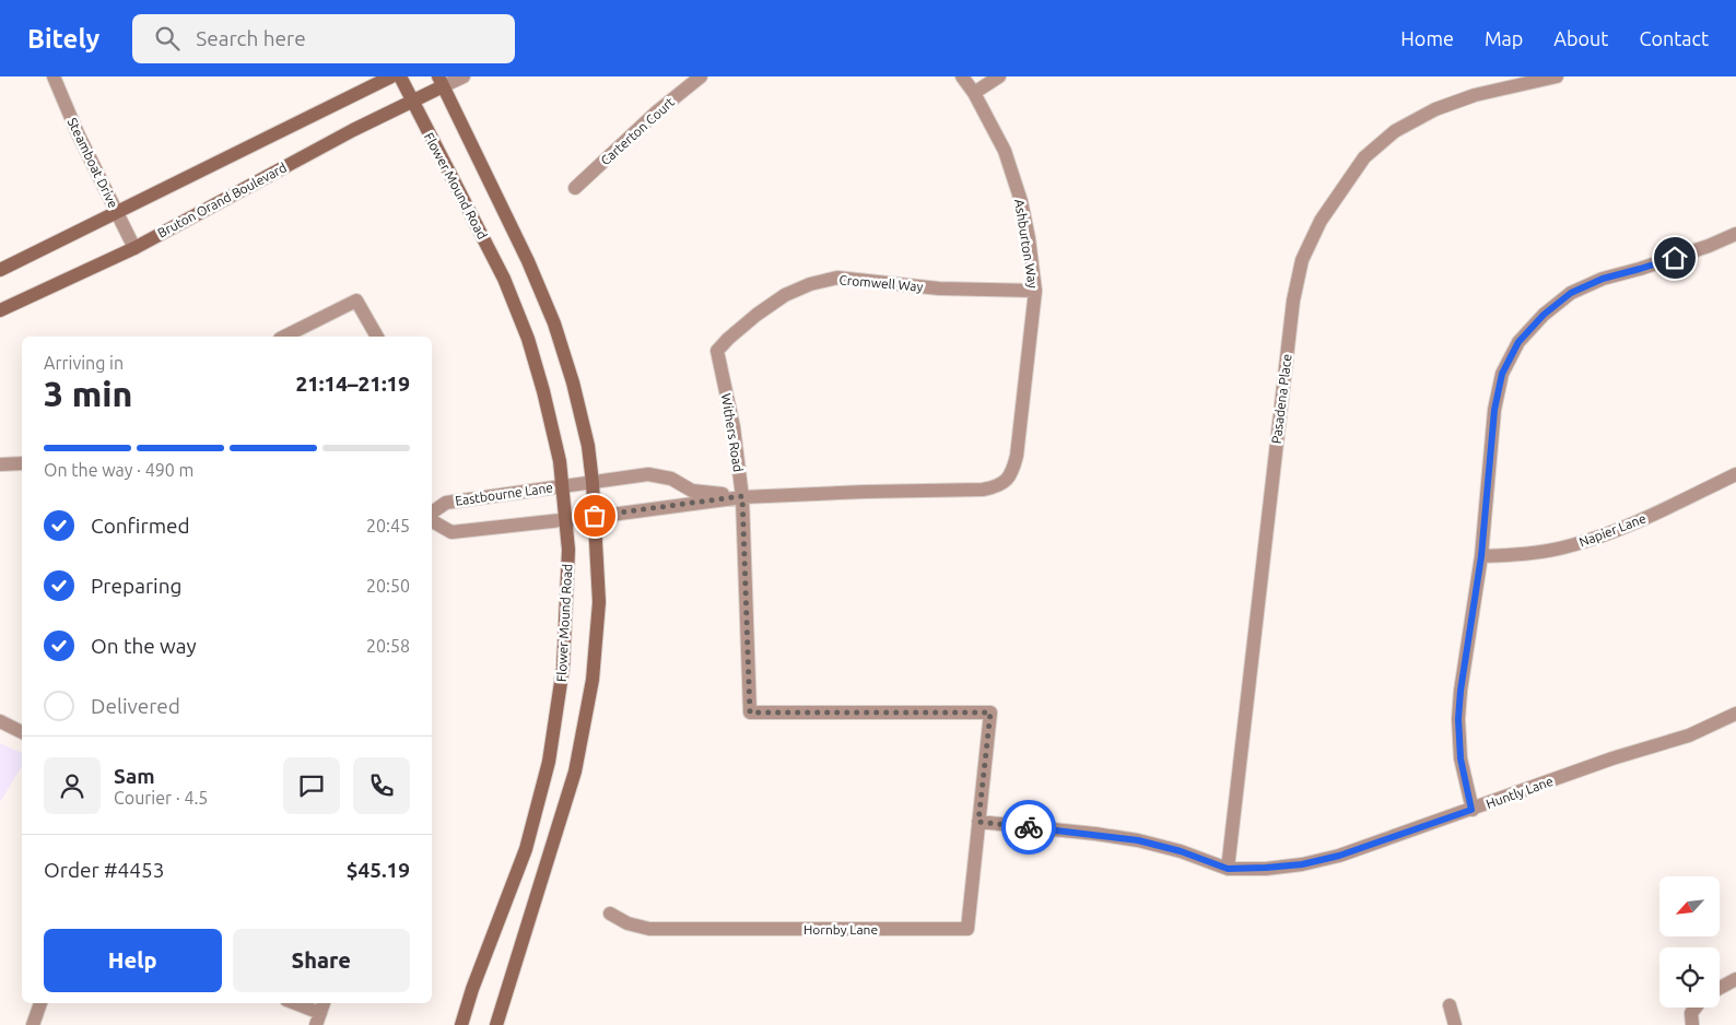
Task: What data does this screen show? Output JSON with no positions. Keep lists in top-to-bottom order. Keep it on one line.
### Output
{"streets":{"main road":["Flower Mound Road","Bruton Orand Boulevard"],"street":["Carterton Court","Steamboat Drive","Ashburton Way","Cromwell Way","Pasadena Place","Withers Road","Eastbourne Lane","Napier Lane","Huntly Lane","Hornby Lane"]},"crossings":[["Steamboat Drive","Bruton Orand Boulevard"],["Flower Mound Road","Bruton Orand Boulevard"],["Flower Mound Road","Eastbourne Lane"],["Ashburton Way","Cromwell Way"],["Ashburton Way","Eastbourne Lane"],["Cromwell Way","Withers Road"],["Pasadena Place","Huntly Lane"],["Withers Road","Eastbourne Lane"],["Withers Road","Huntly Lane"],["Withers Road","Hornby Lane"],["Huntly Lane","Hornby Lane"]],"north":"bottom left","page":{"header":"Bitely","search":"Search here","nav":["Home","Map","About","Contact"],"heading":["3 min","Arriving in","21:14–21:19"],"panel":["Sam","Courier · 4.5","Order #4453","$45.19"],"bar":"On the way · 490 m","list":[["Confirmed","20:45"],["Preparing","20:50"],["On the way","20:58"],"Delivered"],"buttons":["Help","Share"]}}
